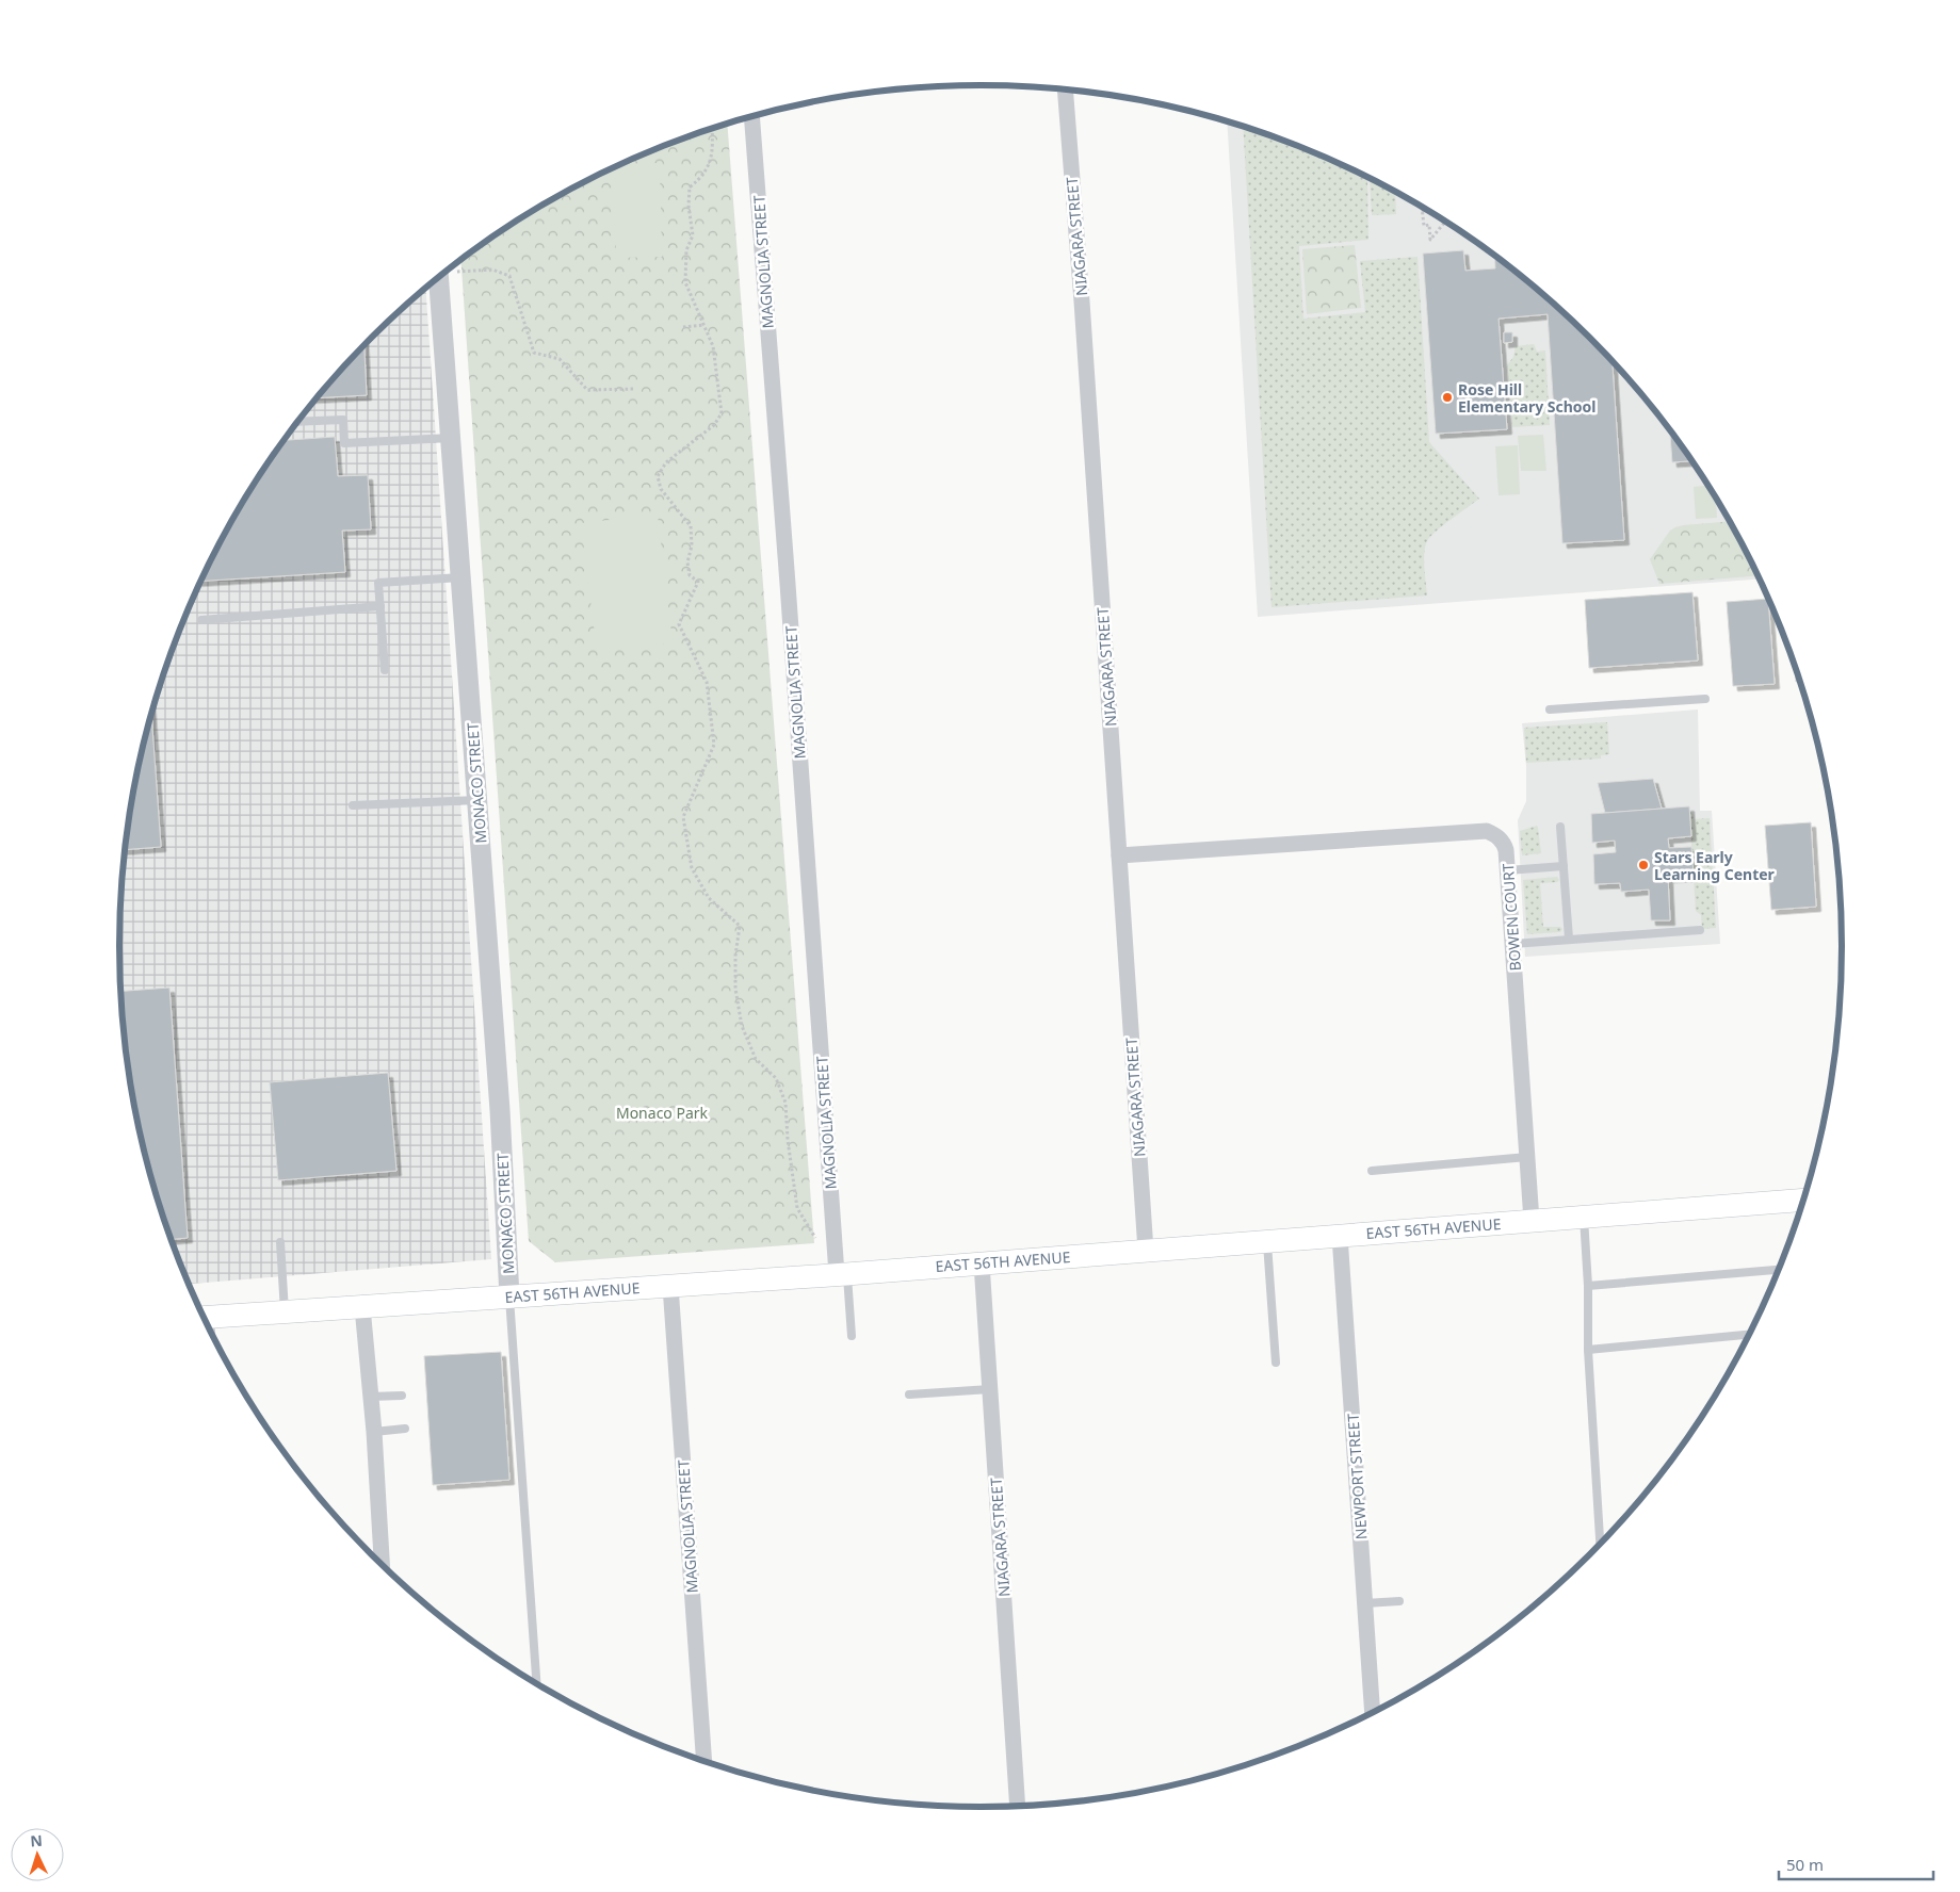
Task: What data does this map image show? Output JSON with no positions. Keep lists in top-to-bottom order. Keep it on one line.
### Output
{"streets":{"main road":["EAST 56TH AVENUE"],"street":["NIAGARA STREET","MAGNOLIA STREET","MONACO STREET","BOWEN COURT","NEWPORT STREET"]},"crossings":[["NIAGARA STREET","BOWEN COURT"],["NIAGARA STREET","EAST 56TH AVENUE"],["MAGNOLIA STREET","EAST 56TH AVENUE"],["MONACO STREET","EAST 56TH AVENUE"],["BOWEN COURT","EAST 56TH AVENUE"],["EAST 56TH AVENUE","NEWPORT STREET"]],"parks":["Monaco Park"],"places":["Rose Hill Elementary School","Stars Early Learning Center"],"scale_bar":"50 m","north":"top"}
